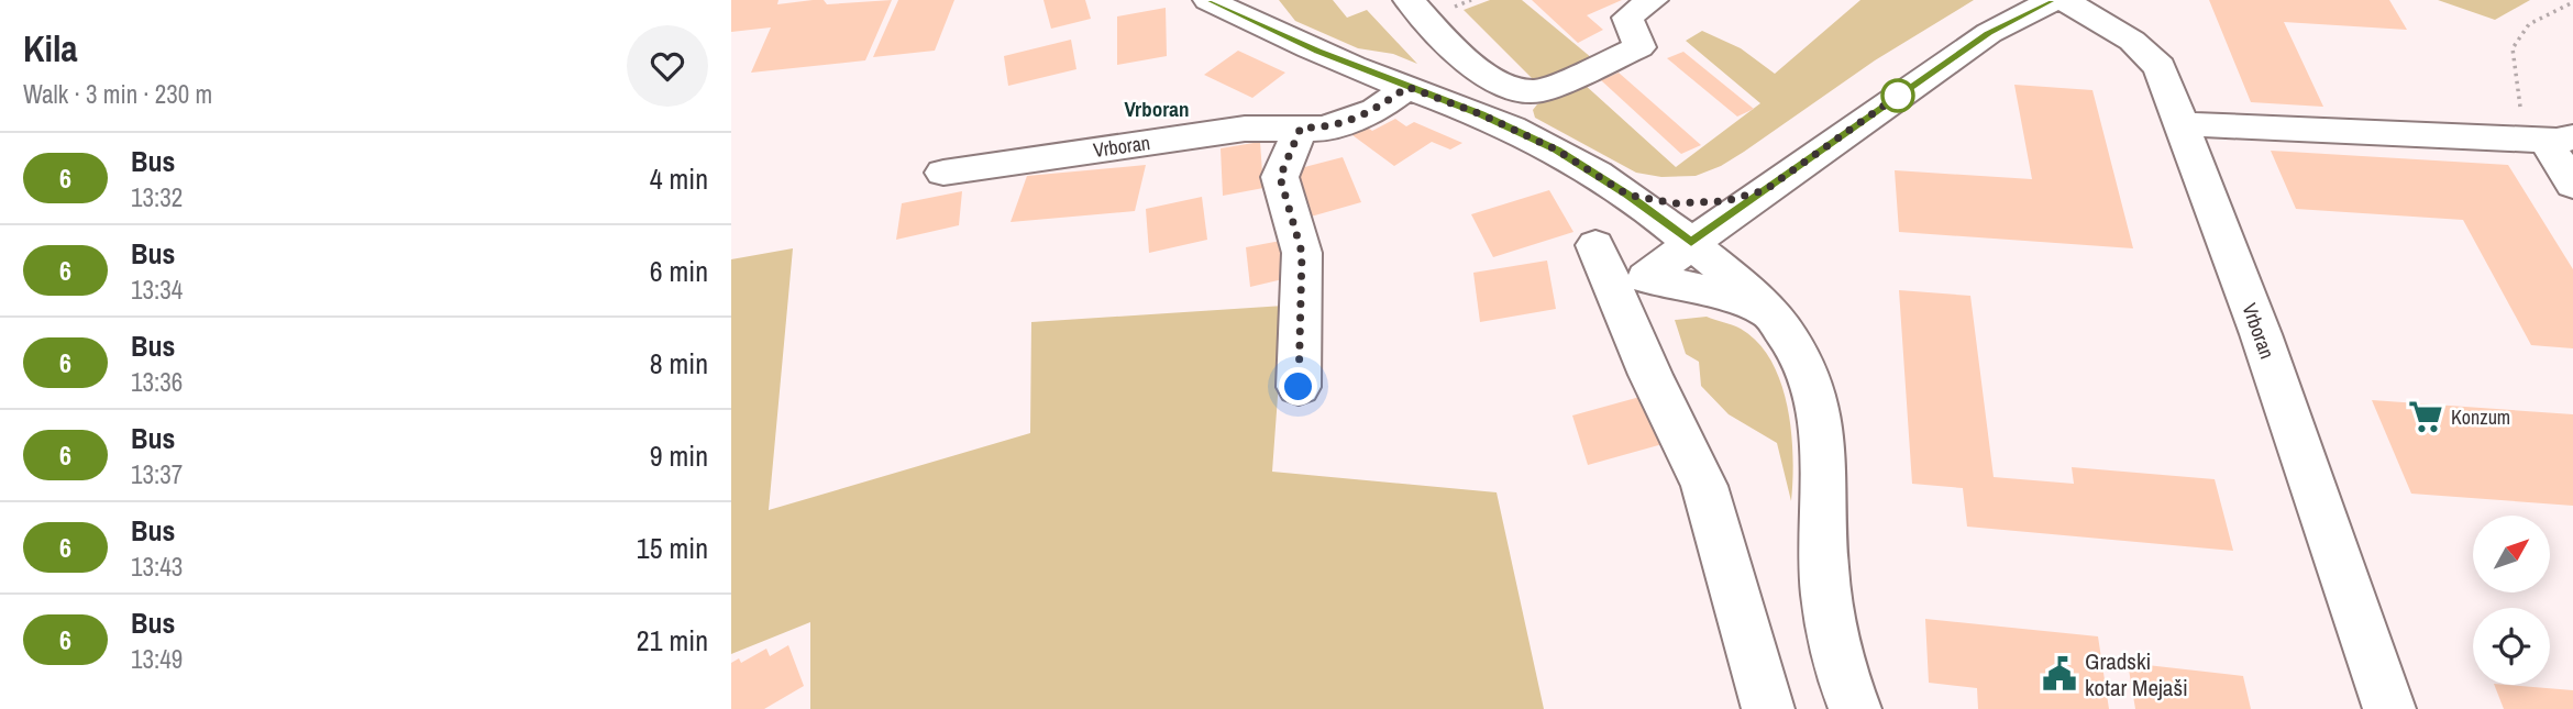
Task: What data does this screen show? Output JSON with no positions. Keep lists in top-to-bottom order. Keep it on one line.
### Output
{"streets":{"street":["Vrboran"]},"districts":["Vrboran"],"places":{"supermarket":["Konzum"],"public building":["Gradski kotar Mejaši"]},"lines":["bus line 6"],"north":"top right","page":{"heading":["Kila","Walk · 3 min · 230 m"],"list":[{"mark":"6","name":"Bus","note":"13:32","value":"4 min"},{"mark":"6","name":"Bus","note":"13:34","value":"6 min"},{"mark":"6","name":"Bus","note":"13:36","value":"8 min"},{"mark":"6","name":"Bus","note":"13:37","value":"9 min"},{"mark":"6","name":"Bus","note":"13:43","value":"15 min"},{"mark":"6","name":"Bus","note":"13:49","value":"21 min"}]}}
